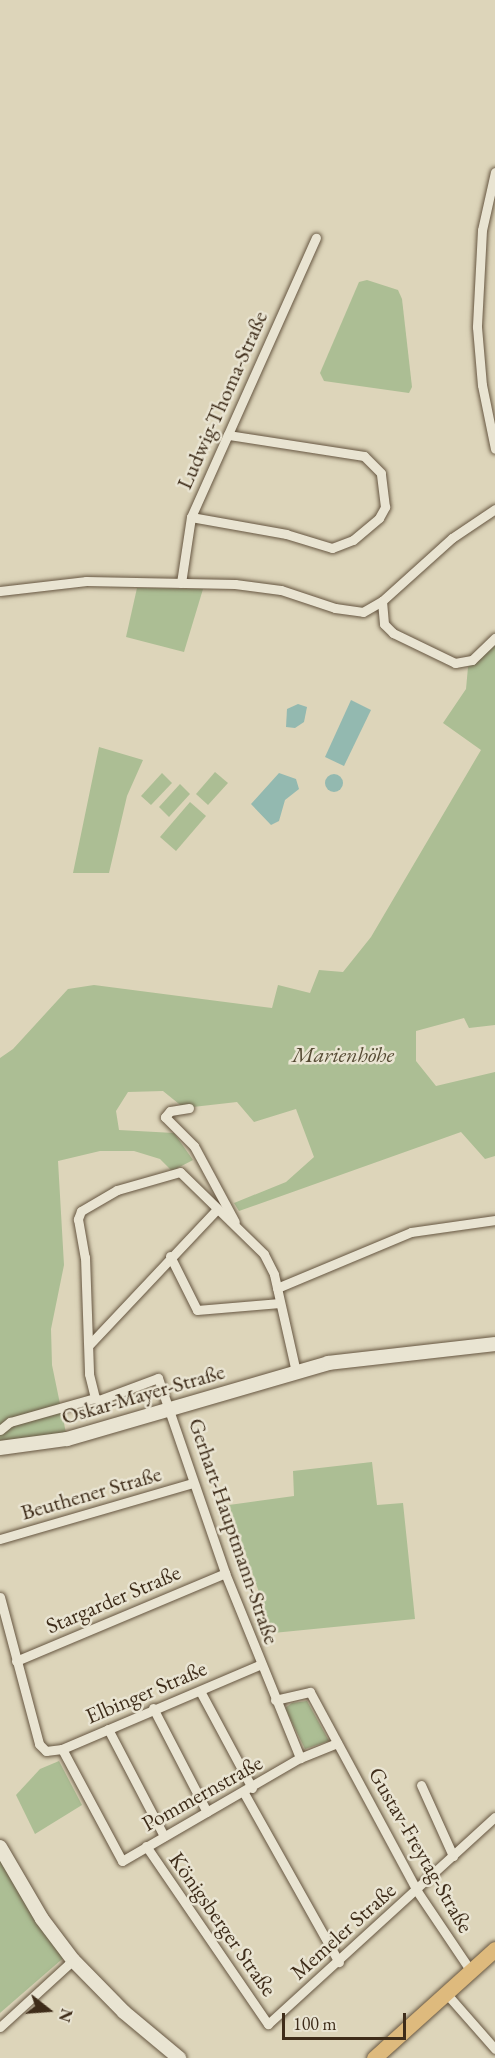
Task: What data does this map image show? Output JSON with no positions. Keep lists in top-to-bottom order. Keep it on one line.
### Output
{"streets":{"main road":["Oskar-Mayer-Straße"],"street":["Ludwig-Thoma-Straße","Beuthener Straße","Gerhart-Hauptmann-Straße","Stargarder Straße","Elbinger Straße","Pommernstraße","Gustav-Freytag-Straße","Königsberger Straße","Memeler Straße"]},"crossings":[["Oskar-Mayer-Straße","Gerhart-Hauptmann-Straße"],["Beuthener Straße","Gerhart-Hauptmann-Straße"],["Gerhart-Hauptmann-Straße","Stargarder Straße"],["Gerhart-Hauptmann-Straße","Elbinger Straße"],["Gerhart-Hauptmann-Straße","Pommernstraße"],["Gerhart-Hauptmann-Straße","Gustav-Freytag-Straße"],["Stargarder Straße","Elbinger Straße"],["Elbinger Straße","Pommernstraße"],["Pommernstraße","Gustav-Freytag-Straße"],["Pommernstraße","Königsberger Straße"],["Gustav-Freytag-Straße","Memeler Straße"],["Königsberger Straße","Memeler Straße"]],"parks":["Marienhöhe"],"scale_bar":"100 m","north":"right"}
